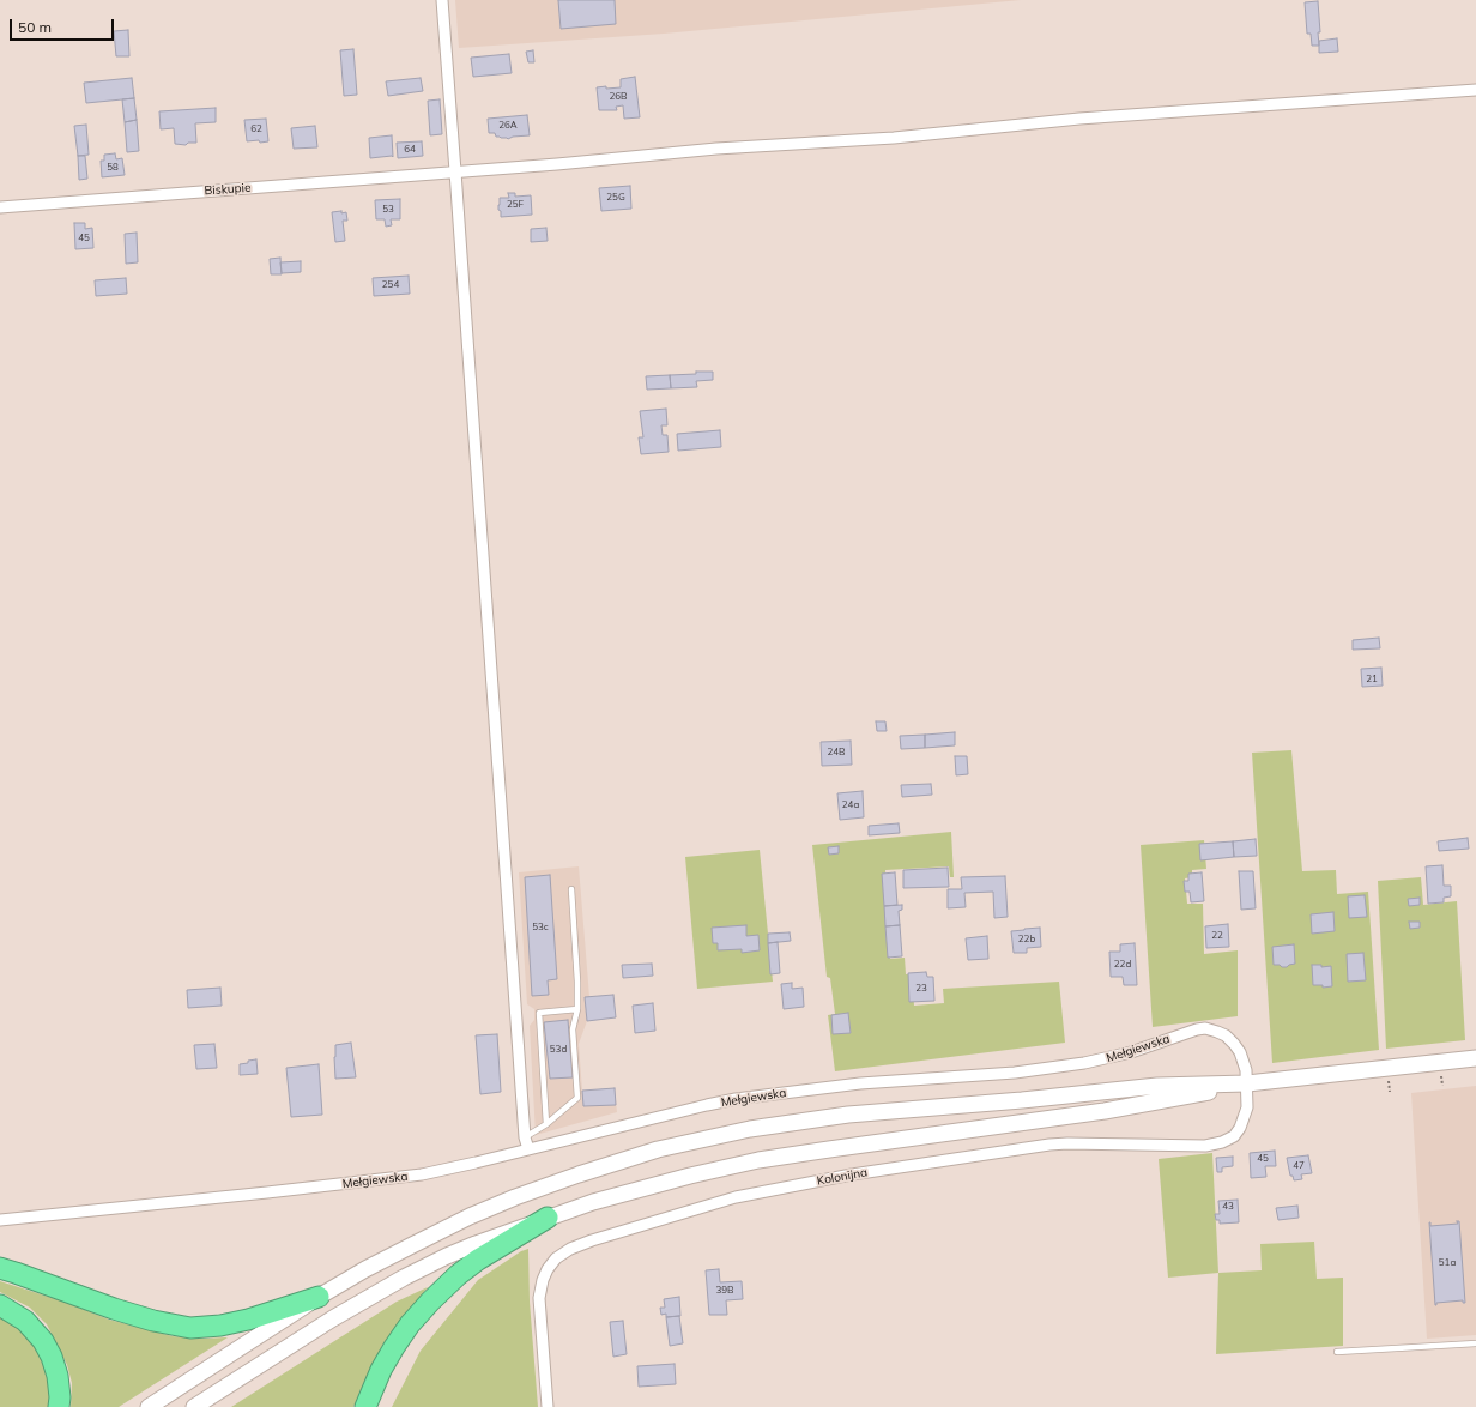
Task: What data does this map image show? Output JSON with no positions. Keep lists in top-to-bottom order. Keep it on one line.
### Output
{"streets":{"street":["Biskupie","Mełgiewska","Kolonijna"]},"crossings":[["Mełgiewska","Kolonijna"]],"house_numbers":["26B","26A","62","64","58","25G","25F","53","45","254","21","24B","24a","53c","22","22b","22d","23","53d","45","47","43","51a","39B"],"scale_bar":"50 m"}
